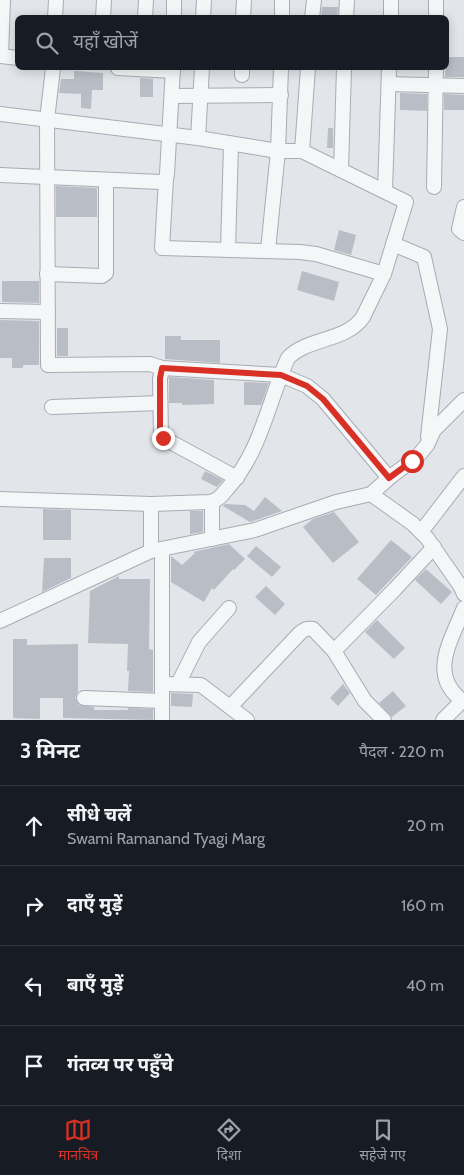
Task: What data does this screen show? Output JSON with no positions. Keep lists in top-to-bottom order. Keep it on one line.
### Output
{"page":{"search":"यहाँ खोजें","heading":["3 मिनट","पैदल · 220 m"],"list":[["सीधे चलें","Swami Ramanand Tyagi Marg","20 m"],["दाएँ मुड़ें","160 m"],["बाएँ मुड़ें","40 m"],"गंतव्य पर पहुँचे"],"nav":["मानचित्र","दिशा","सहेजे गए"]}}
